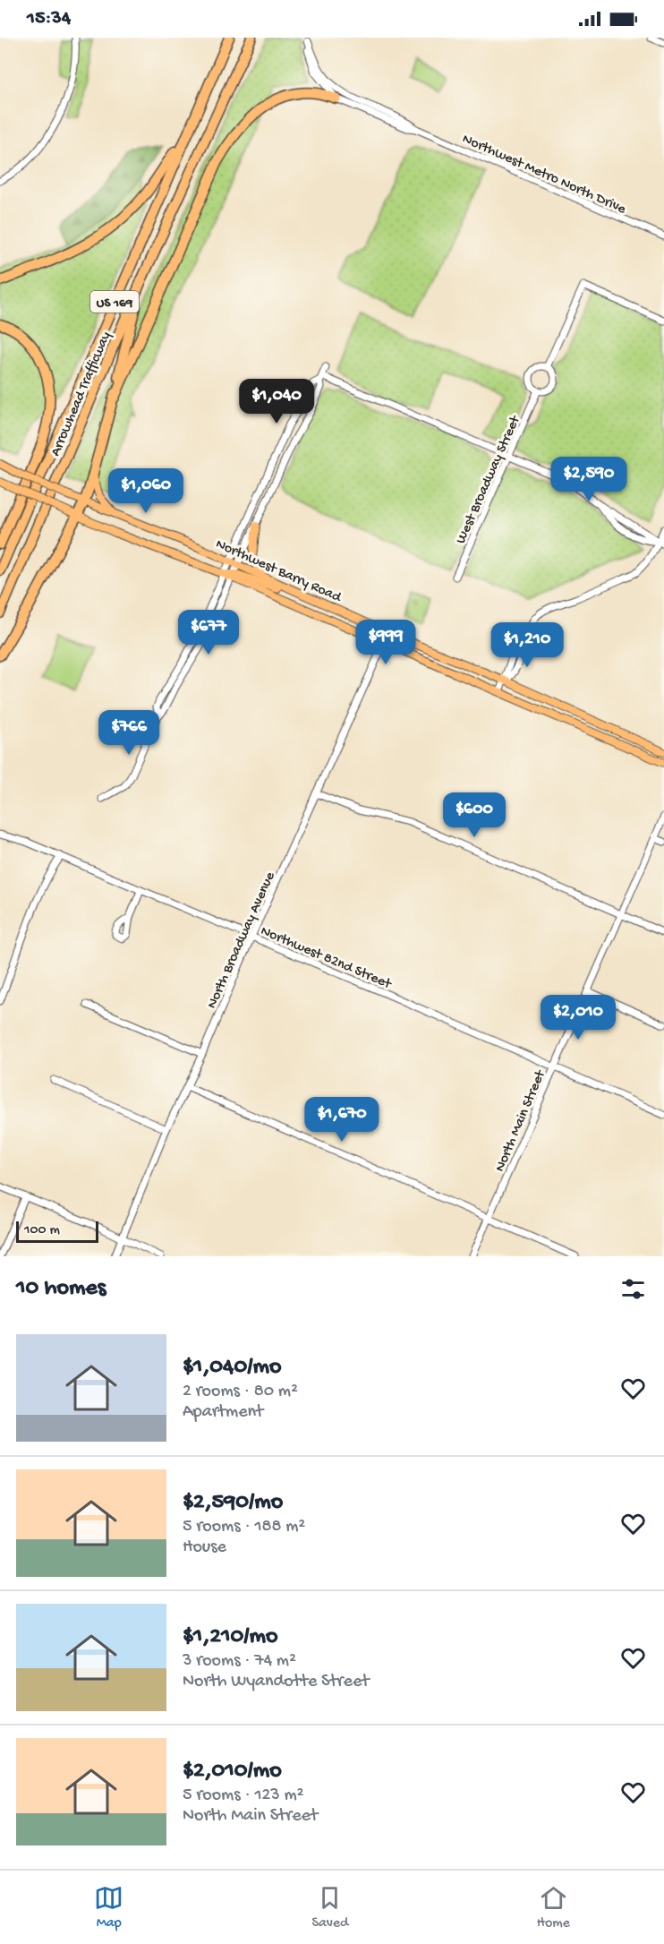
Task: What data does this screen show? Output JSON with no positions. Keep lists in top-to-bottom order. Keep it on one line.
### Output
{"streets":{"highway":["US 169","Arrowhead Trafficway"],"main road":["Northwest Barry Road"],"street":["Northwest Metro North Drive","West Broadway Street","North Broadway Avenue","Northwest 82nd Street","North Main Street"]},"crossings":[["Northwest Barry Road","North Broadway Avenue"],["North Broadway Avenue","Northwest 82nd Street"],["Northwest 82nd Street","North Main Street"]],"scale_bar":"100 m","page":{"status":"15:34","price":["$1,040","$2,590","$1,060","$677","$999","$1,210","$766","$600","$2,010","$1,670"],"scale":"100 m","heading":"10 homes","list":[{"name":"$1,040/mo","note":"2 rooms · 80 m² · Apartment"},{"name":"$2,590/mo","note":"5 rooms · 188 m² · House"},{"name":"$1,210/mo","note":"3 rooms · 74 m² · North Wyandotte Street"},{"name":"$2,010/mo","note":"5 rooms · 123 m² · North Main Street"}],"tabs":["Map","Saved","Home"]}}
